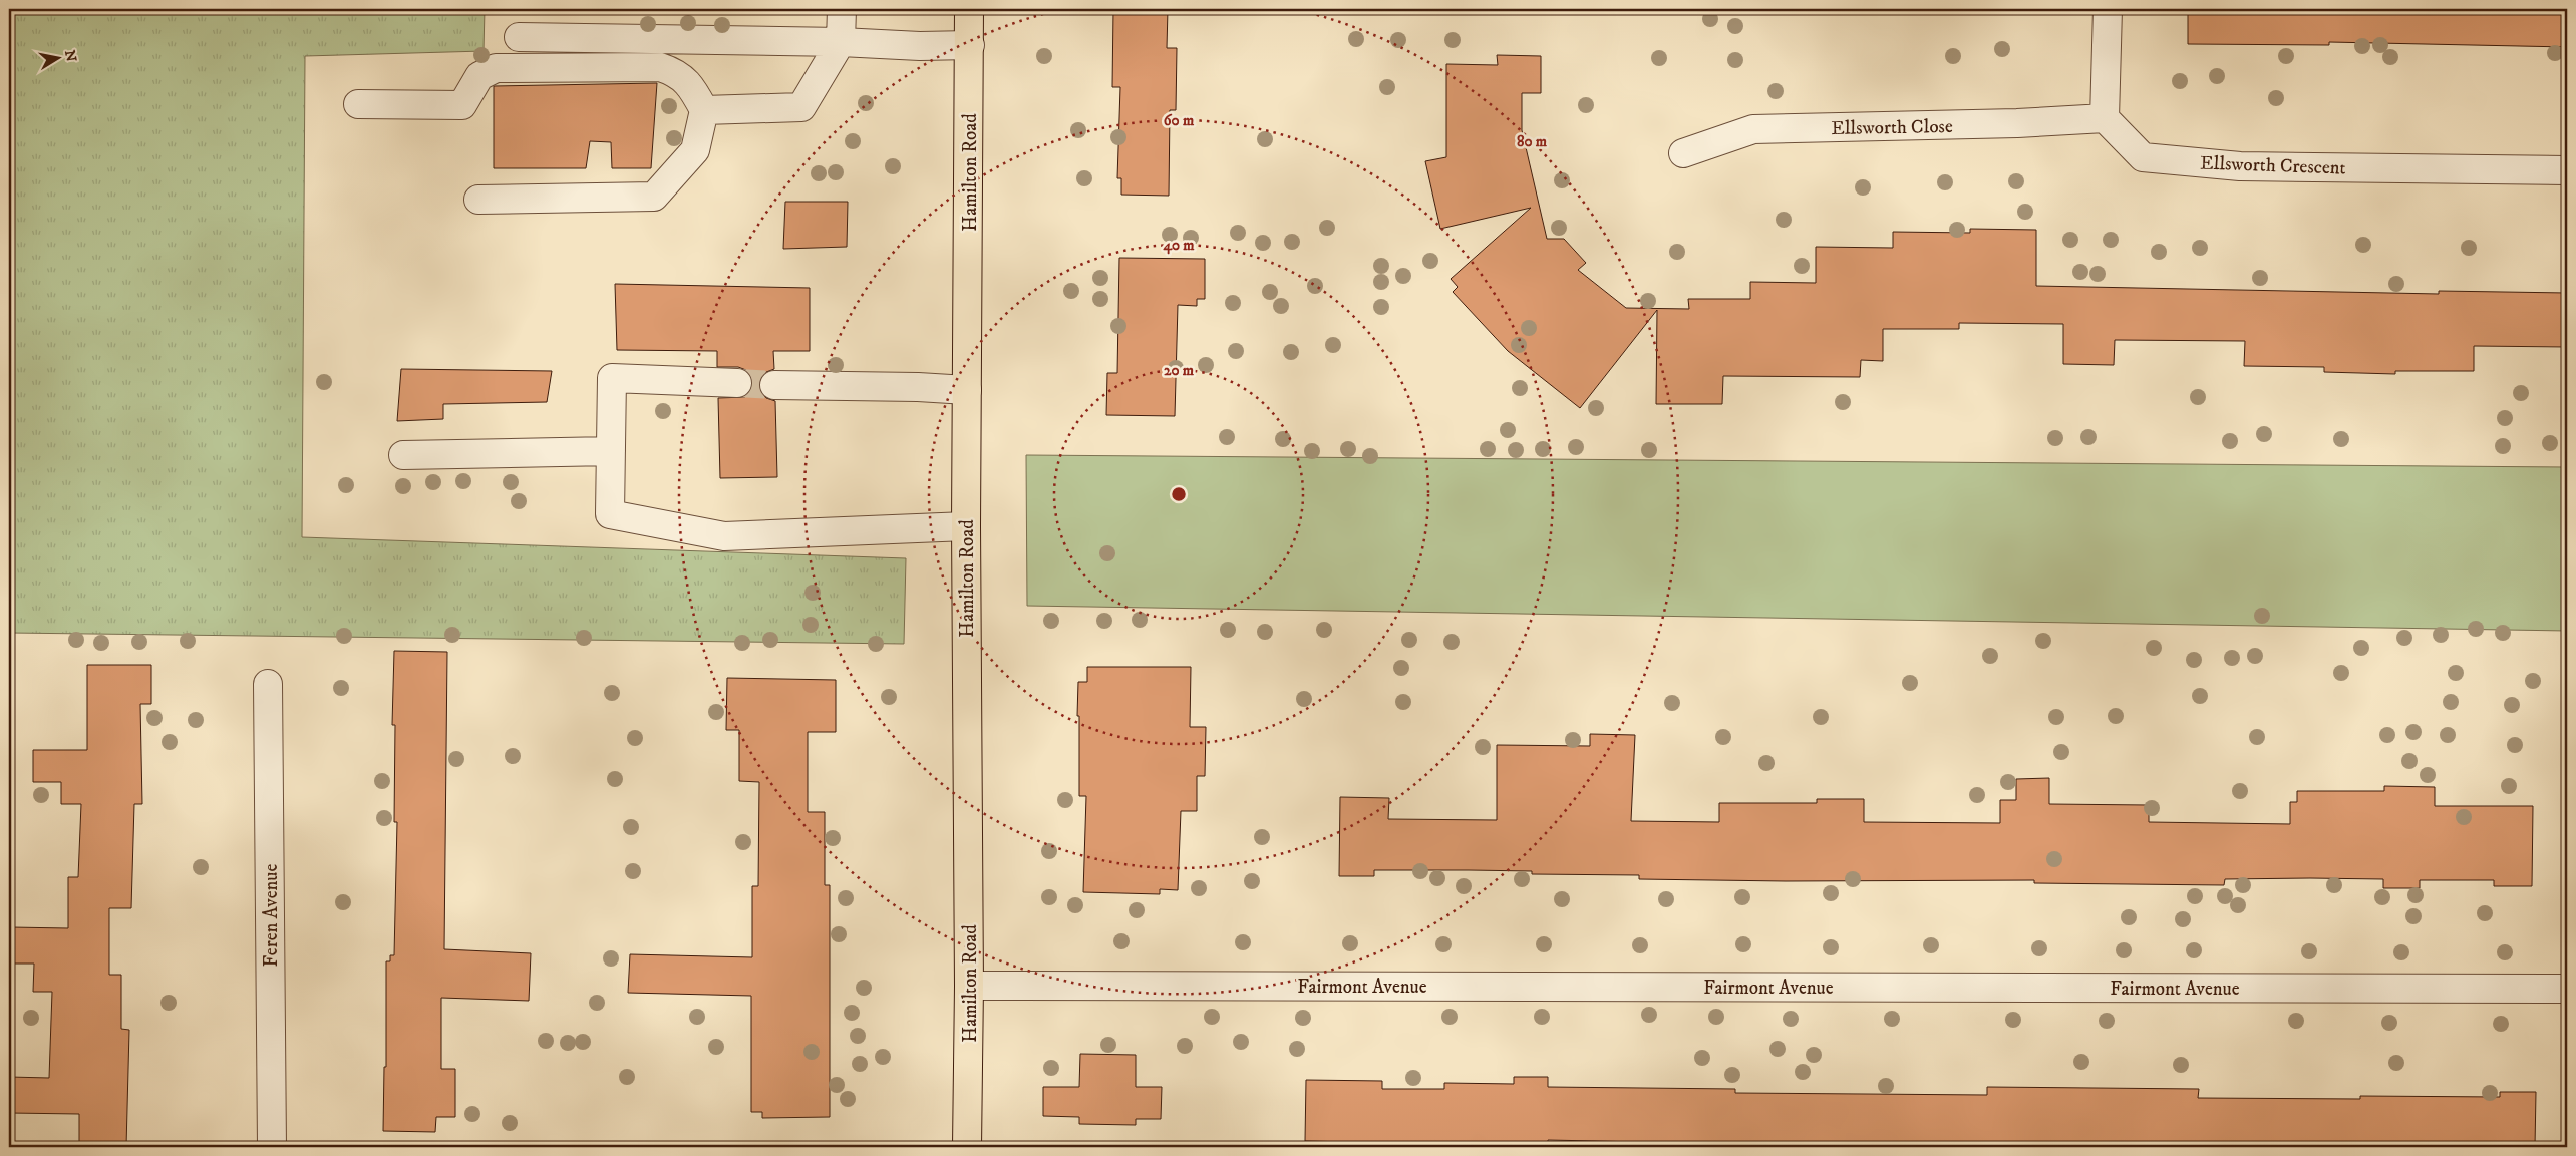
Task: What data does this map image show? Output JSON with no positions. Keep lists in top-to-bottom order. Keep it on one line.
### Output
{"streets":{"main road":["Hamilton Road"],"street":["Ellsworth Close","Ellsworth Crescent","Feren Avenue","Fairmont Avenue"]},"crossings":[["Ellsworth Close","Ellsworth Crescent"],["Hamilton Road","Fairmont Avenue"]],"north":"right","rings":["60 m","80 m","40 m","20 m"]}
